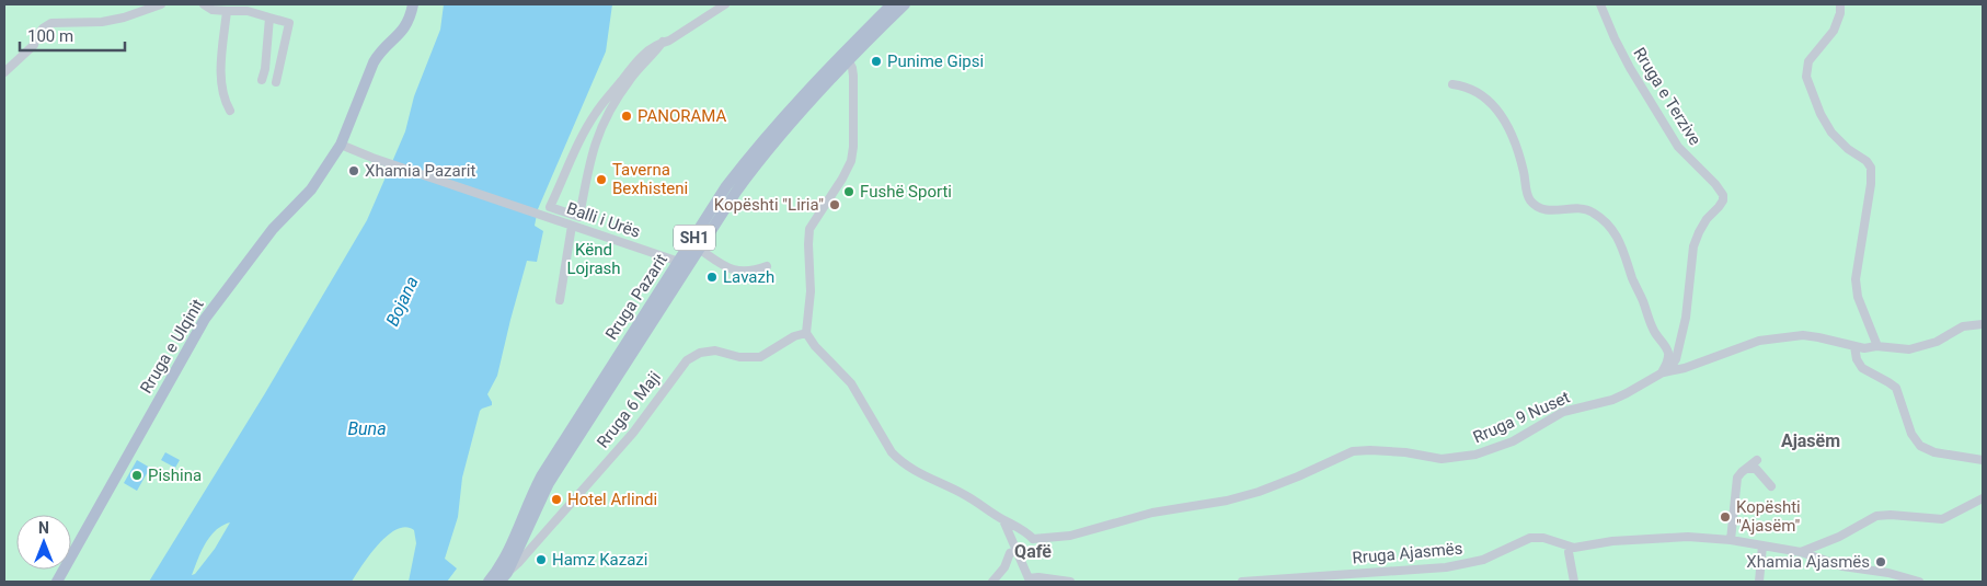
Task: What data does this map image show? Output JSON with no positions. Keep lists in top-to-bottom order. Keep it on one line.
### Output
{"streets":{"main road":["SH1","Rruga Pazarit","Rruga e Ulqinit"],"street":["Rruga e Terzive","Balli i Urës","Rruga 6 Maji","Rruga 9 Nuset","Rruga Ajasmës"]},"crossings":[["Rruga e Terzive","Rruga 9 Nuset"],["Balli i Urës","Rruga Pazarit"],["Balli i Urës","Rruga e Ulqinit"],["Rruga Pazarit","Rruga 6 Maji"]],"districts":["Ajasëm","Qafë"],"water":["Bojana","Buna"],"parks":["Kënd Lojrash"],"places":["Punime Gipsi","PANORAMA","Xhamia Pazarit","Taverna Bexhisteni","Fushë Sporti","Kopështi \"Liria\"","Lavazh","Pishina","Hotel Arlindi","Kopështi \"Ajasëm\"","Hamz Kazazi","Xhamia Ajasmës"],"scale_bar":"100 m","north":"top"}
